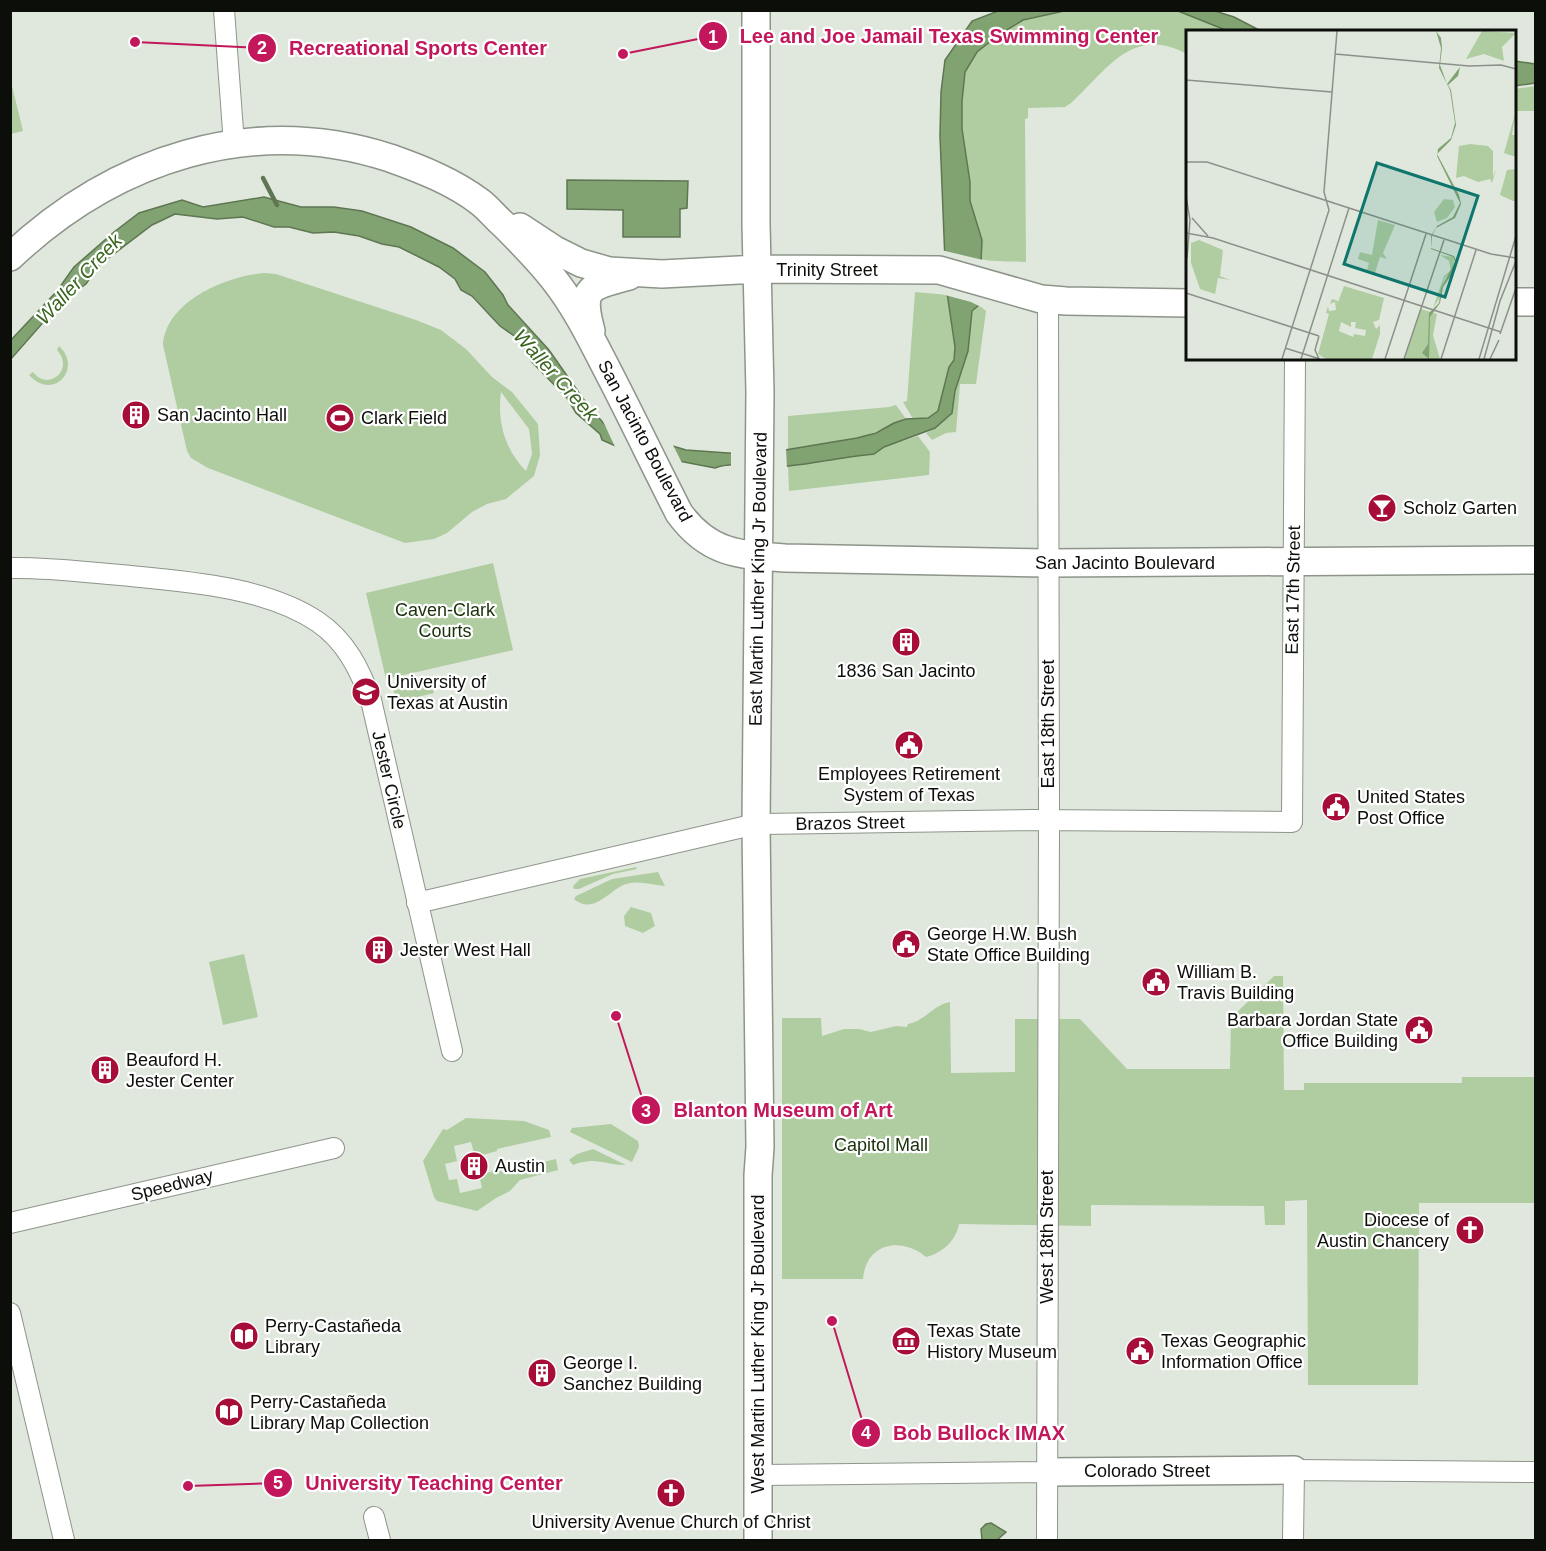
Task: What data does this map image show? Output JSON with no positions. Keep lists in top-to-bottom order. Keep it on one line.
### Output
{"streets":{"main road":["Trinity Street","San Jacinto Boulevard","East Martin Luther King Jr Boulevard","West Martin Luther King Jr Boulevard","Colorado Street"],"street":["East 17th Street","East 18th Street","Jester Circle","Brazos Street","Speedway","West 18th Street"]},"crossings":[["Trinity Street","San Jacinto Boulevard"],["Trinity Street","East Martin Luther King Jr Boulevard"],["Trinity Street","East 18th Street"],["San Jacinto Boulevard","East Martin Luther King Jr Boulevard"],["San Jacinto Boulevard","East 17th Street"],["San Jacinto Boulevard","East 18th Street"],["East Martin Luther King Jr Boulevard","Brazos Street"],["East Martin Luther King Jr Boulevard","West Martin Luther King Jr Boulevard"],["East 17th Street","Brazos Street"],["East 18th Street","Brazos Street"],["East 18th Street","West 18th Street"],["Jester Circle","Brazos Street"],["West 18th Street","Colorado Street"],["West Martin Luther King Jr Boulevard","Colorado Street"]],"water":["Waller Creek"],"parks":["Caven-Clark Courts","Capitol Mall"],"places":{"other":["Recreational Sports Center","Lee and Joe Jamail Texas Swimming Center","Blanton Museum of Art","Bob Bullock IMAX","University Teaching Center"],"building":["San Jacinto Hall","1836 San Jacinto","Jester West Hall","Beauford H. Jester Center","Austin","George I. Sanchez Building"],"sports":["Clark Field"],"bar":["Scholz Garten"],"school or university":["University of Texas at Austin"],"public building":["Employees Retirement System of Texas","United States Post Office","George H.W. Bush State Office Building","William B. Travis Building","Barbara Jordan State Office Building","Texas Geographic Information Office"],"church":["Diocese of Austin Chancery","University Avenue Church of Christ"],"library":["Perry-Castañeda Library","Perry-Castañeda Library Map Collection"],"museum":["Texas State History Museum"]}}
